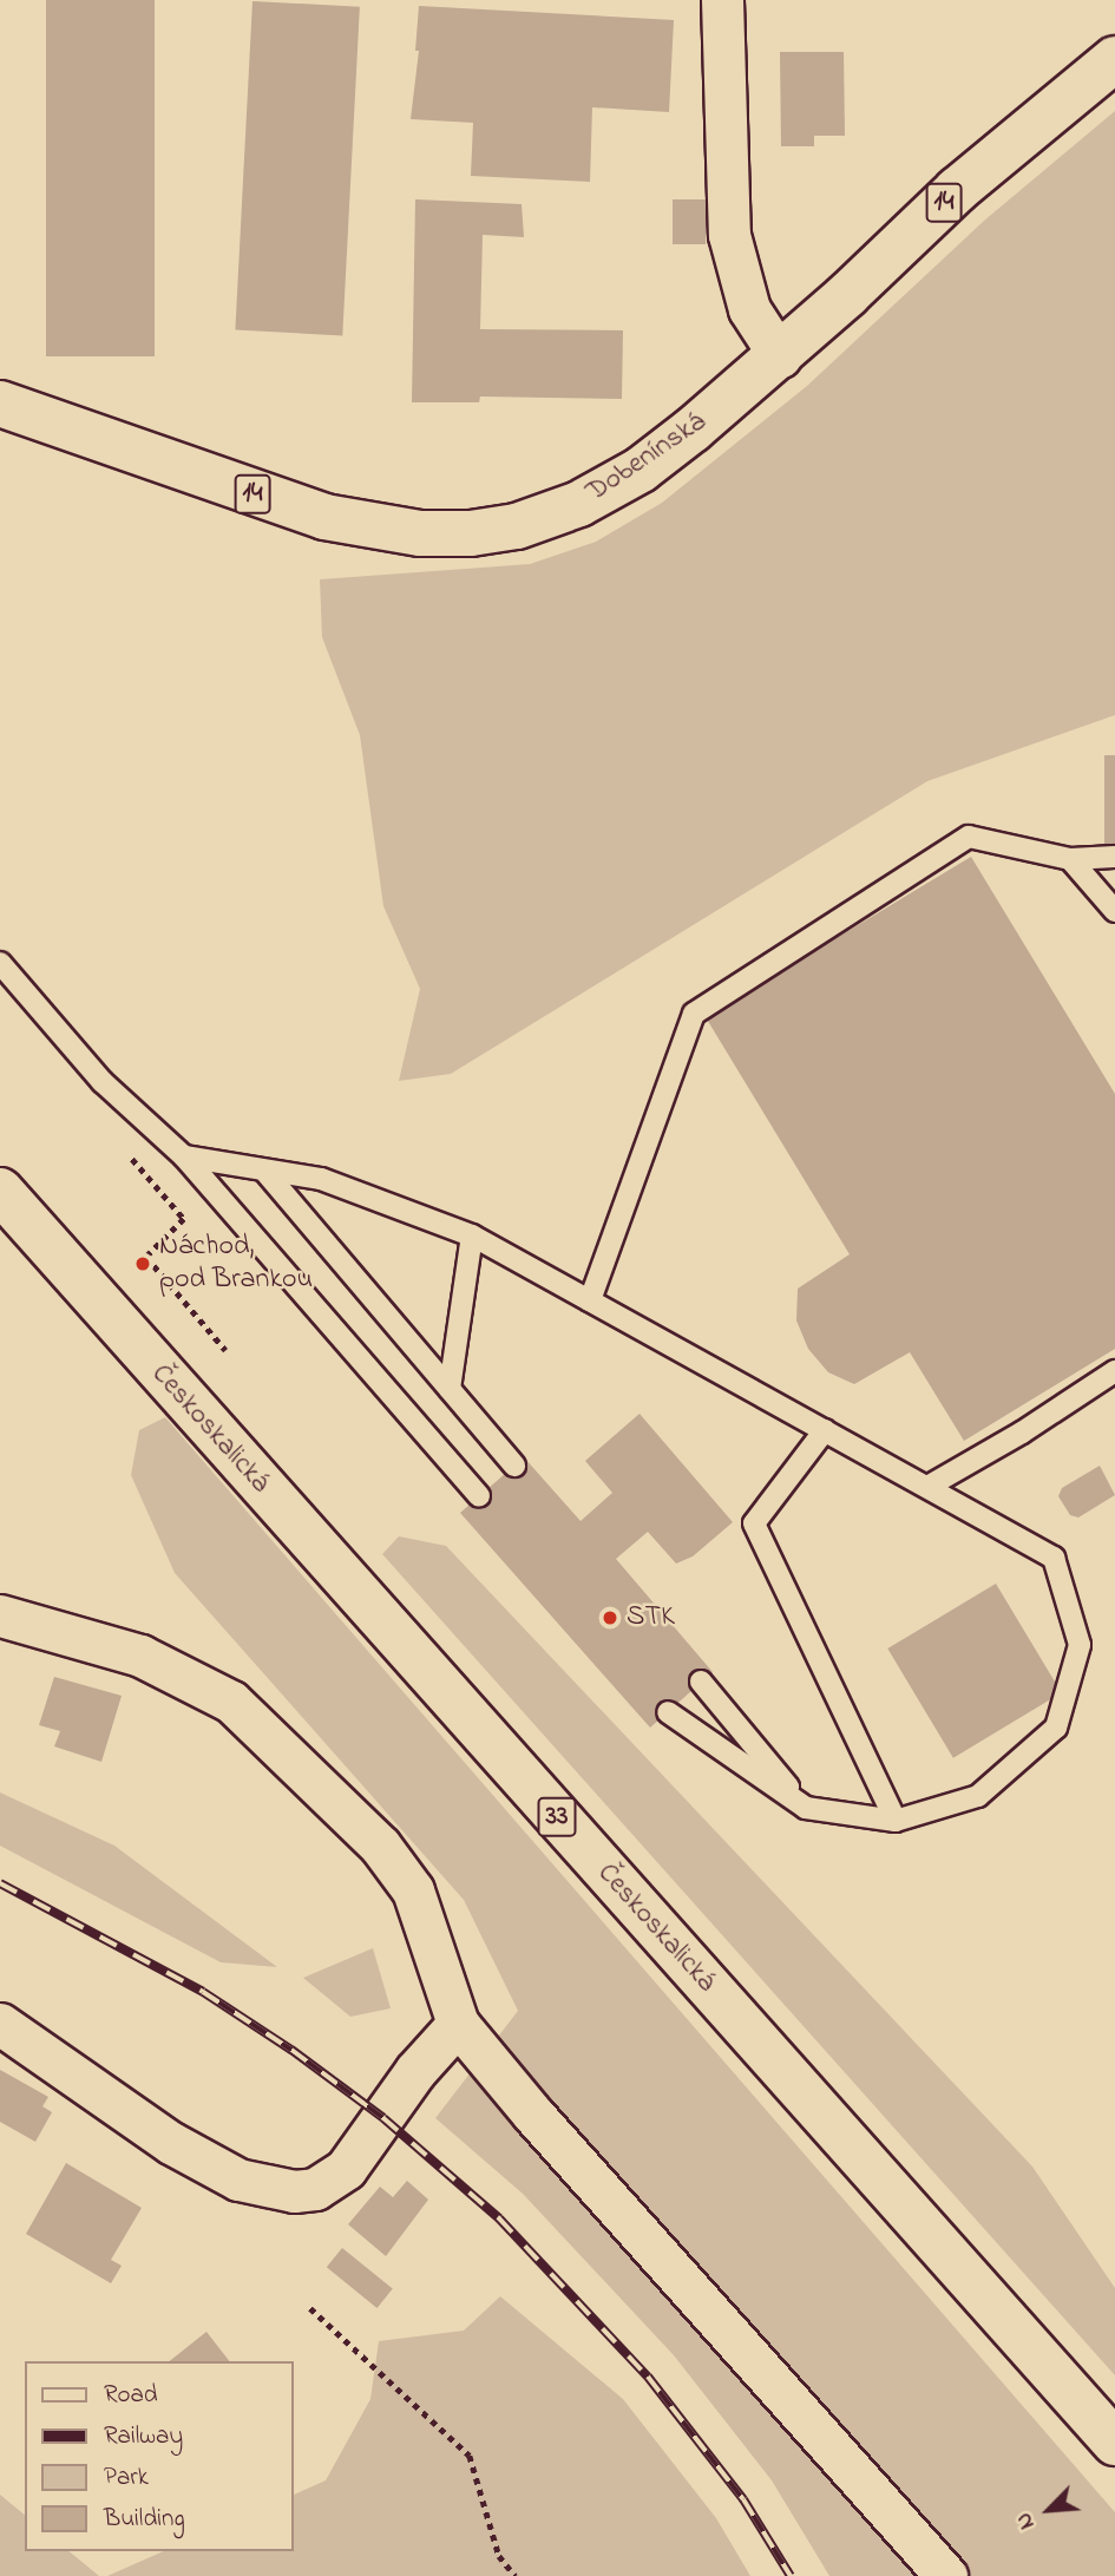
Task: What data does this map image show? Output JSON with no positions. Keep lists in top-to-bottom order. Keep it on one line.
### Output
{"streets":{"main road":["14","Dobenínská","Českoskalická","33"]},"crossings":[["14","Dobenínská"]],"places":["Náchod, pod Brankou","STK"],"legend":["Road","Railway","Park","Building"],"north":"bottom left"}
